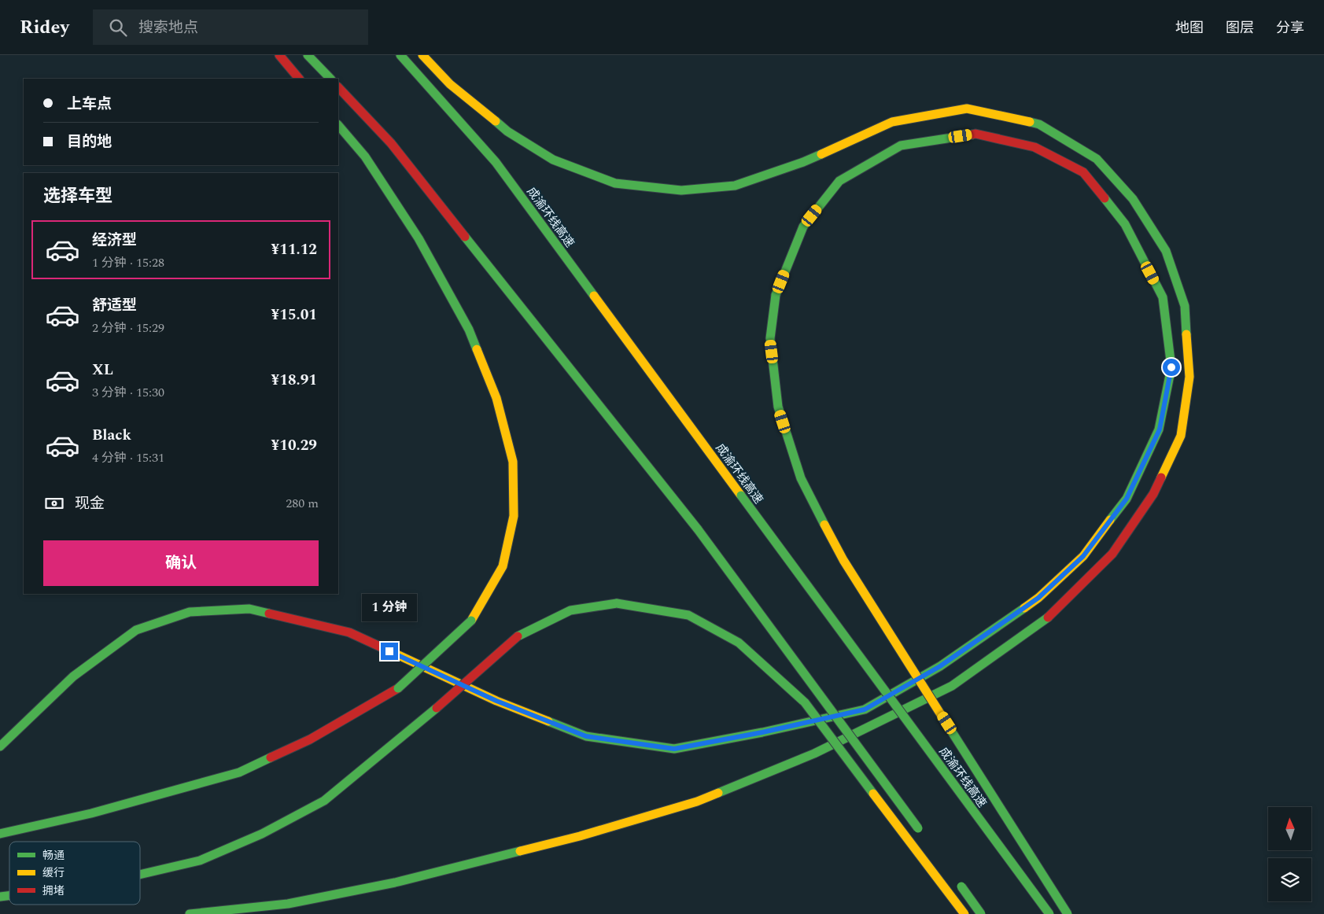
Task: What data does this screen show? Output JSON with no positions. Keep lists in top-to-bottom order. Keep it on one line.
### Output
{"streets":{"highway":["成渝环线高速"]},"legend":["畅通","缓行","拥堵"],"north":"top","page":{"header":"Ridey","search":"搜索地点","nav":["地图","图层","分享"],"banner":["上车点","目的地"],"heading":"选择车型","list":[{"name":"经济型","note":"1 分钟 · 15:28","value":"¥11.12"},{"name":"舒适型","note":"2 分钟 · 15:29","value":"¥15.01"},{"name":"XL","note":"3 分钟 · 15:30","value":"¥18.91"},{"name":"Black","note":"4 分钟 · 15:31","value":"¥10.29"}],"pay":["现金","280 m"],"buttons":"确认","bubble":"1 分钟"}}
